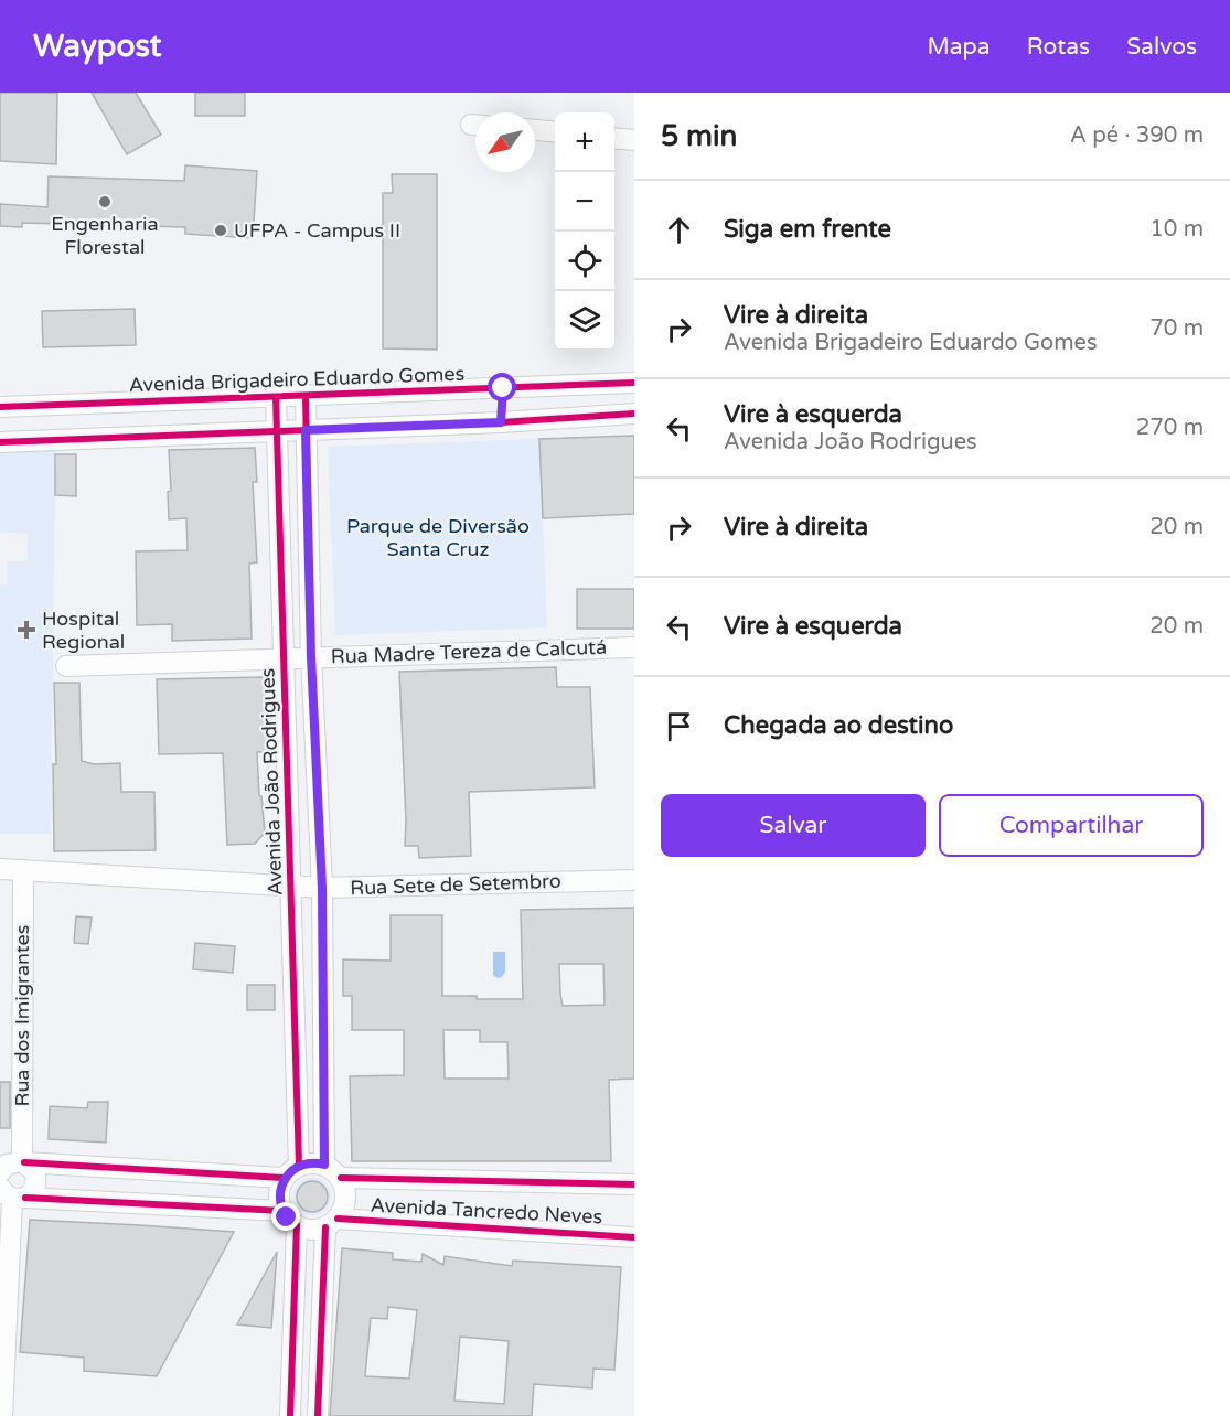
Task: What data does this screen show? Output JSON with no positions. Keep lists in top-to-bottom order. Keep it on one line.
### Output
{"streets":{"street":["Avenida Brigadeiro Eduardo Gomes","Rua Madre Tereza de Calcutá","Avenida João Rodrigues","Rua Sete de Setembro","Rua dos Imigrantes","Avenida Tancredo Neves"]},"crossings":[["Avenida Brigadeiro Eduardo Gomes","Avenida João Rodrigues"],["Rua Madre Tereza de Calcutá","Avenida João Rodrigues"],["Avenida João Rodrigues","Rua Sete de Setembro"],["Avenida João Rodrigues","Avenida Tancredo Neves"],["Rua Sete de Setembro","Rua dos Imigrantes"]],"parks":["Parque de Diversão Santa Cruz"],"places":{"other":["Engenharia Florestal","UFPA - Campus II"],"health":["Hospital Regional"]},"north":"bottom left","page":{"header":"Waypost","nav":["Mapa","Rotas","Salvos"],"heading":["5 min","A pé · 390 m"],"map_buttons":["+","−"],"list":[["Siga em frente","10 m"],["Vire à direita","Avenida Brigadeiro Eduardo Gomes","70 m"],["Vire à esquerda","Avenida João Rodrigues","270 m"],["Vire à direita","20 m"],["Vire à esquerda","20 m"],"Chegada ao destino"],"buttons":["Salvar","Compartilhar"]}}
